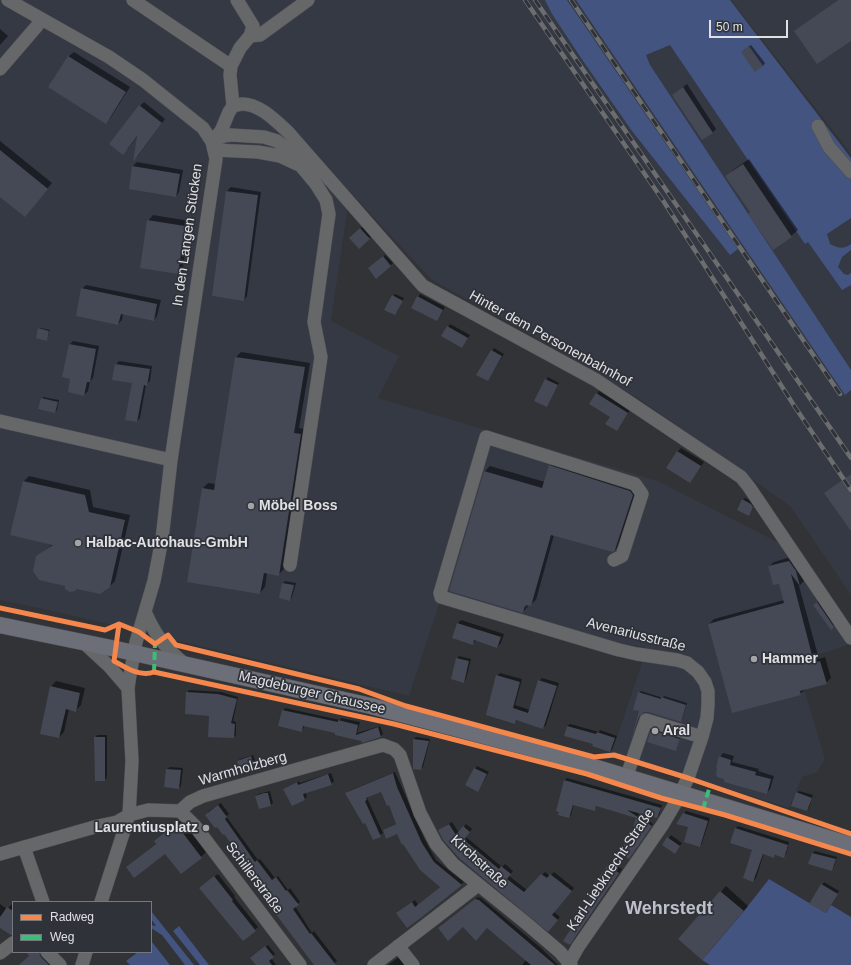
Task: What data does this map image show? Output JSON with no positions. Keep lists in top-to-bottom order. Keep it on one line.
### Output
{"streets":{"main road":["Magdeburger Chaussee"],"street":["In den Langen Stücken","Hinter dem Personenbahnhof","Avenariusstraße","Warmholzberg","Kirchstraße","Karl-Liebknecht-Straße","Schillerstraße"]},"crossings":[["In den Langen Stücken","Magdeburger Chaussee"],["Avenariusstraße","Magdeburger Chaussee"],["Avenariusstraße","Karl-Liebknecht-Straße"],["Magdeburger Chaussee","Karl-Liebknecht-Straße"],["Warmholzberg","Kirchstraße"],["Warmholzberg","Schillerstraße"],["Kirchstraße","Karl-Liebknecht-Straße"]],"districts":["Wehrstedt"],"places":["Möbel Boss","Halbac-Autohaus-GmbH","Hammer","Aral","Laurentiusplatz"],"legend":["Radweg","Weg"],"scale_bar":"50 m"}
